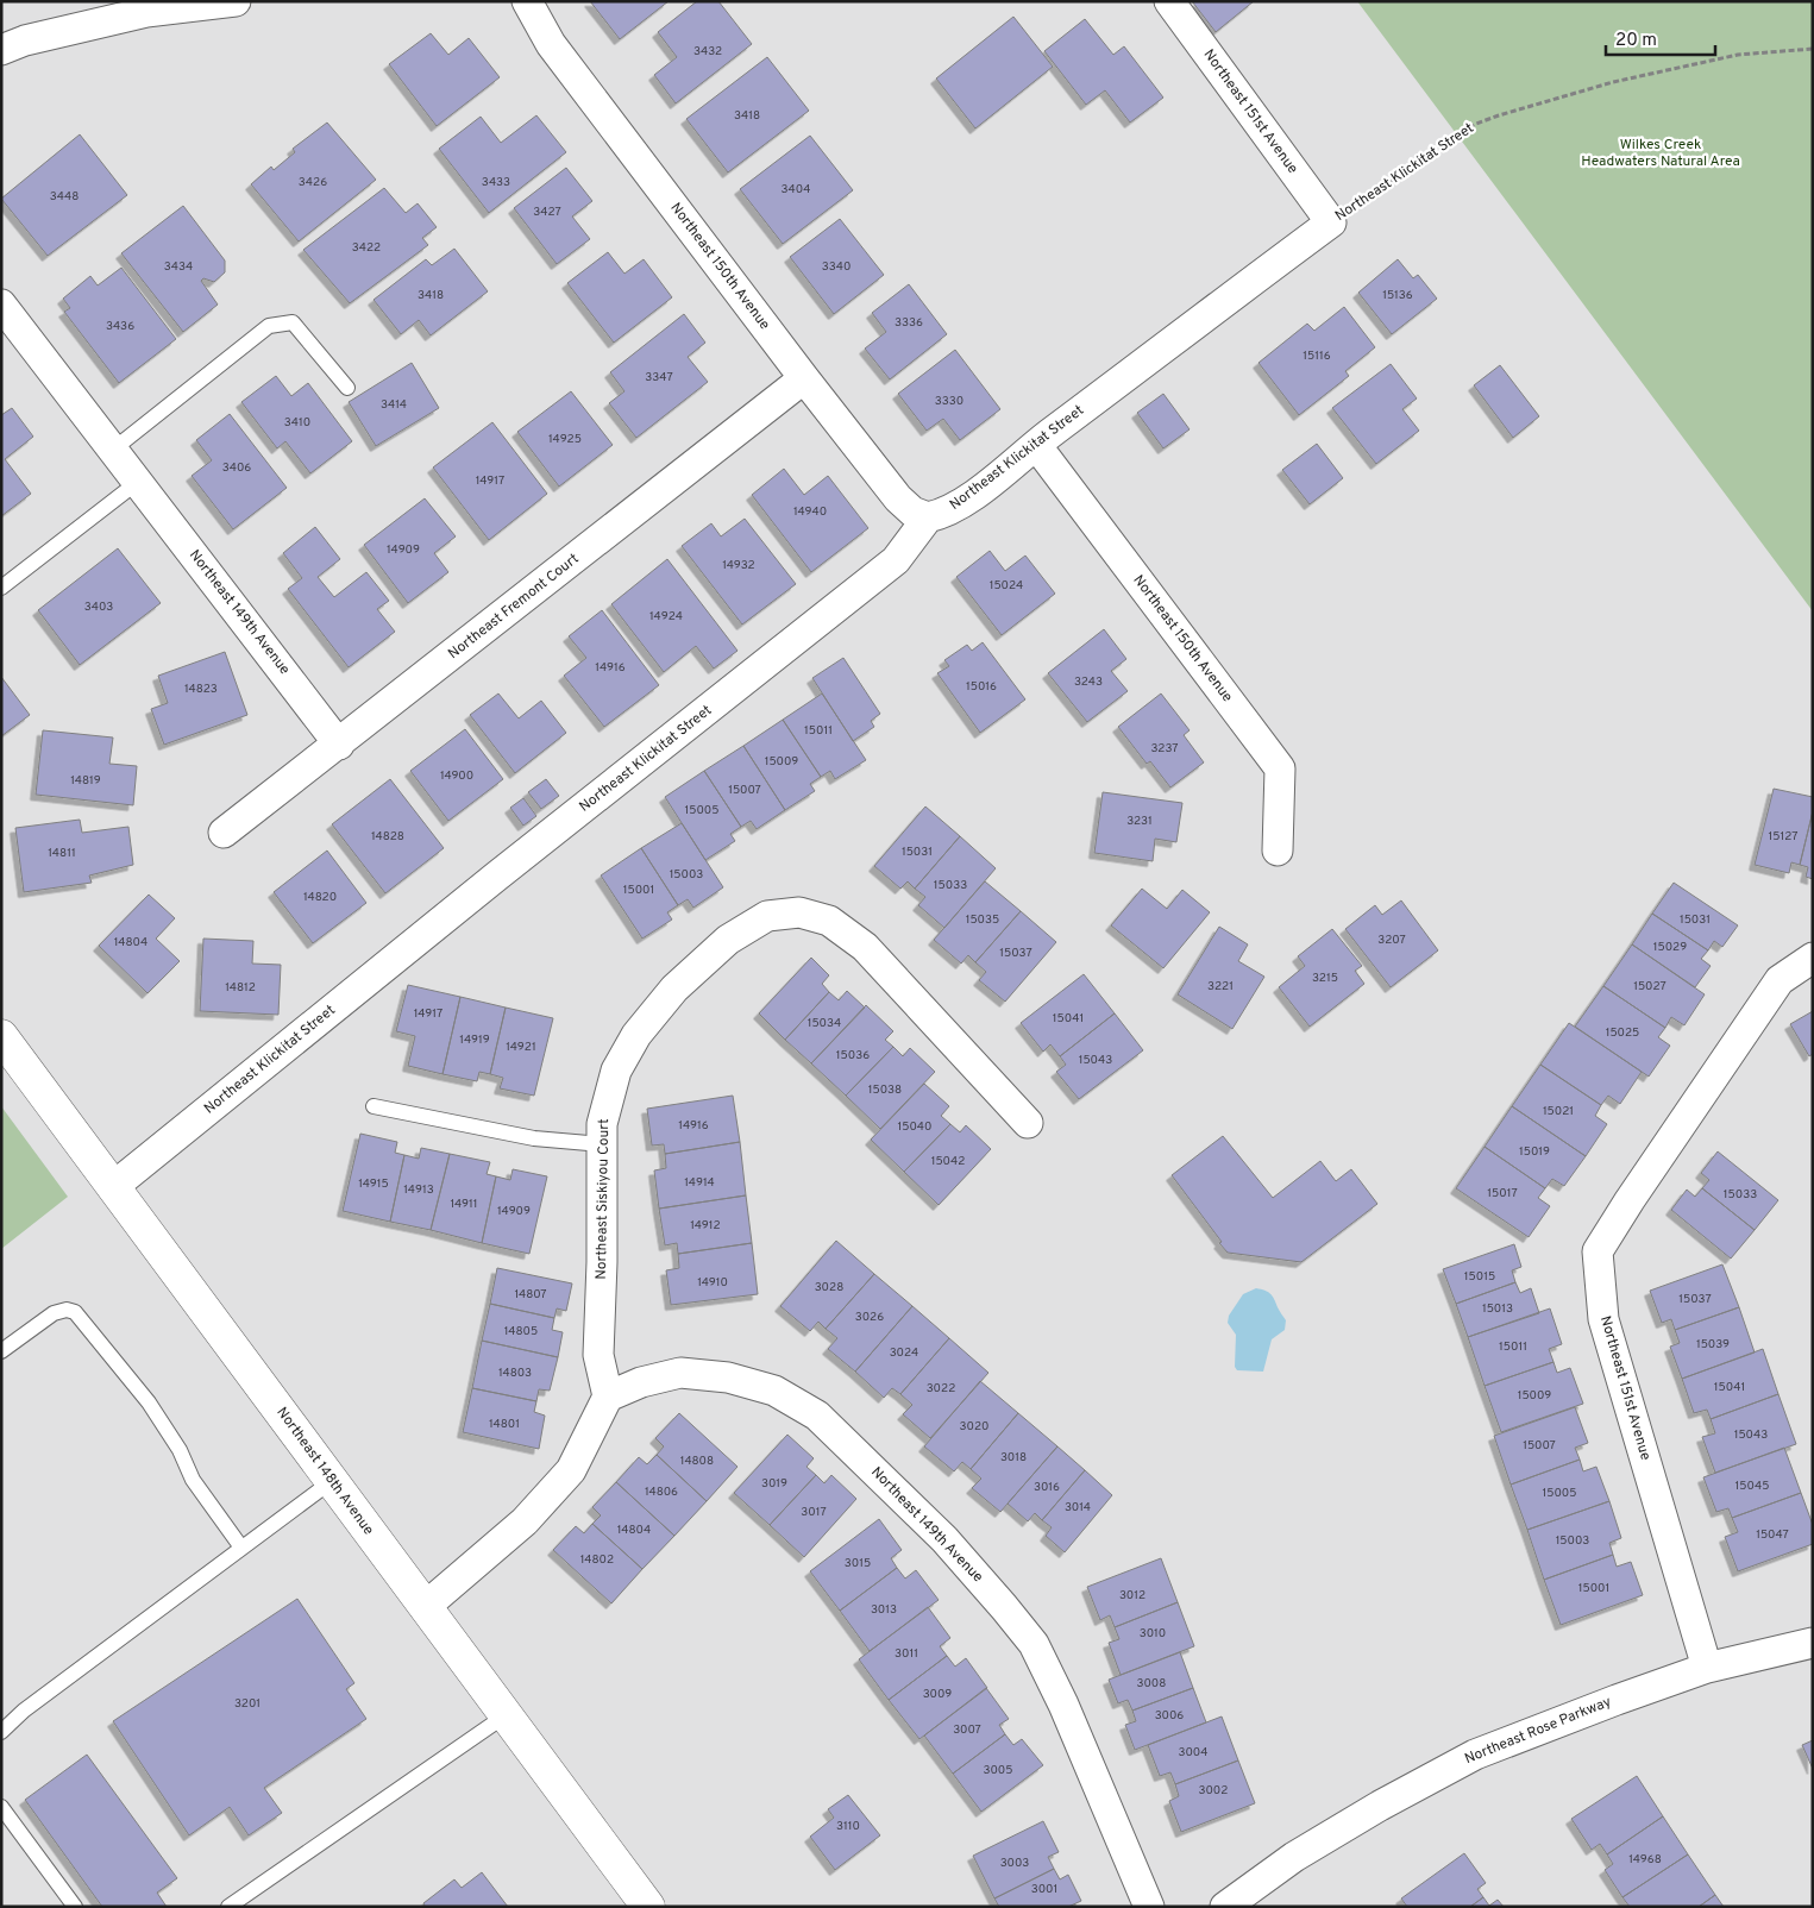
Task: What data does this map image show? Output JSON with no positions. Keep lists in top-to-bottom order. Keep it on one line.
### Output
{"streets":{"main road":["Northeast 148th Avenue"],"street":["Northeast 151st Avenue","Northeast Klickitat Street","Northeast 150th Avenue","Northeast Fremont Court","Northeast 149th Avenue","Northeast Siskiyou Court","Northeast Rose Parkway"]},"crossings":[["Northeast 151st Avenue","Northeast Klickitat Street"],["Northeast 151st Avenue","Northeast Rose Parkway"],["Northeast Klickitat Street","Northeast 150th Avenue"],["Northeast Klickitat Street","Northeast 148th Avenue"],["Northeast 150th Avenue","Northeast Fremont Court"],["Northeast Fremont Court","Northeast 149th Avenue"],["Northeast 149th Avenue","Northeast Siskiyou Court"]],"parks":["Wilkes Creek Headwaters Natural Area"],"house_numbers":["3432","3418","3426","3433","3404","3448","3427","3422","3434","3340","3418","15136","3336","3436","15116","3347","3330","3414","3410","14925","3406","14917","14940","14909","14932","15024","3403","14924","14916","3243","15016","14823","15011","3237","15009","14900","14819","15007","15005","3231","14828","15127","15031","14811","15003","15033","15001","14820","15035","15031","3207","14804","15029","15037","3215","3221","15027","14812","14917","15041","15034","15025","14919","14921","15036","15043","15038","15021","14916","15040","15019","15042","14914","14915","14913","15017","15033","14911","14909","14912","15015","14910","3028","14807","15037","15013","3026","14805","15039","15011","3024","14803","15041","3022","15009","14801","3020","15043","15007","3018","14808","3019","15045","3016","14806","15005","3014","3017","14804","15047","15003","14802","3015","15001","3012","3013","3010","3011","3008","3009","3201","3006","3007","3004","3005","3002","3110","14968","3003","3001"],"scale_bar":"20 m"}
